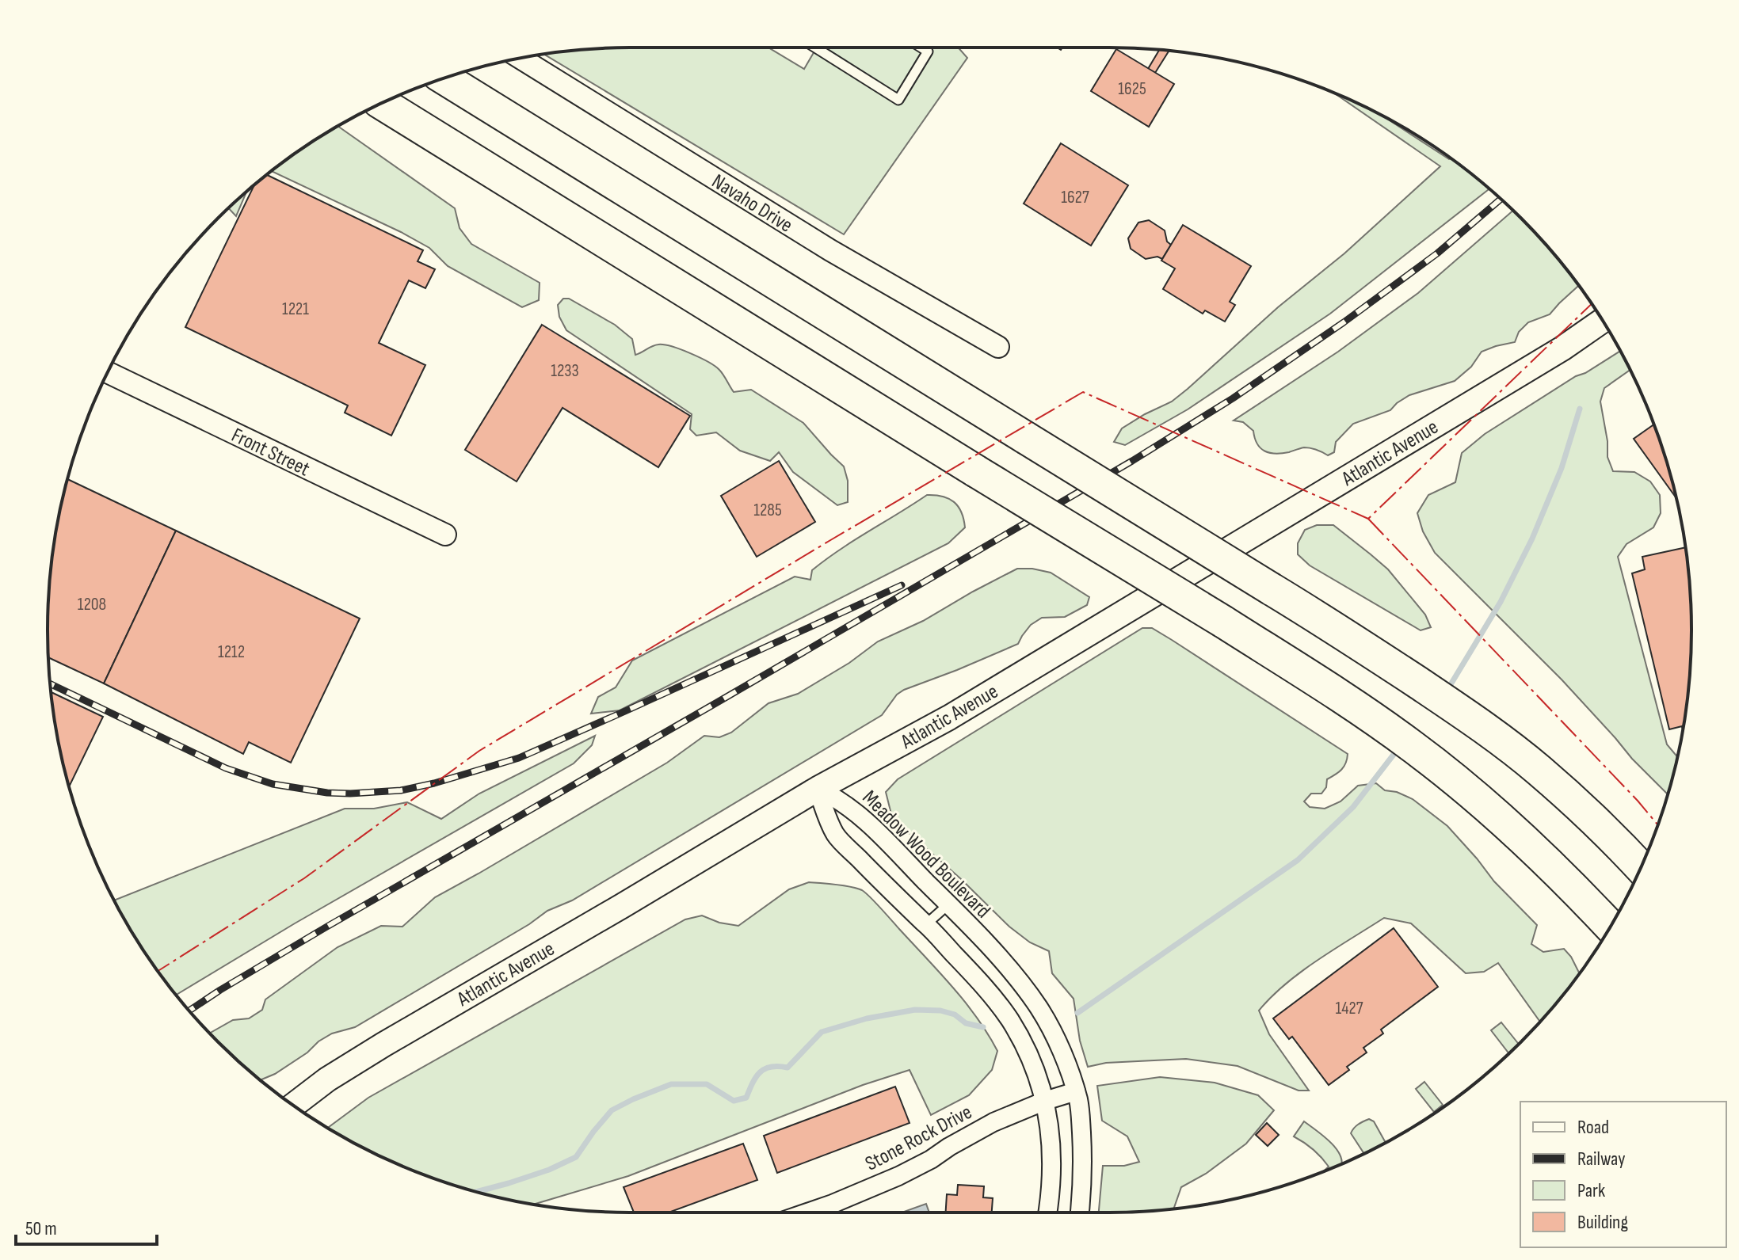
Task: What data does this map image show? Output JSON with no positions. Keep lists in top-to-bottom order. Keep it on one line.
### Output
{"streets":{"main road":["Atlantic Avenue"],"street":["Navaho Drive","Front Street","Meadow Wood Boulevard","Stone Rock Drive"]},"crossings":[["Atlantic Avenue","Meadow Wood Boulevard"],["Meadow Wood Boulevard","Stone Rock Drive"]],"house_numbers":["1625","1627","1221","1233","1285","1208","1212","1427"],"legend":["Road","Railway","Park","Building"],"scale_bar":"50 m"}
